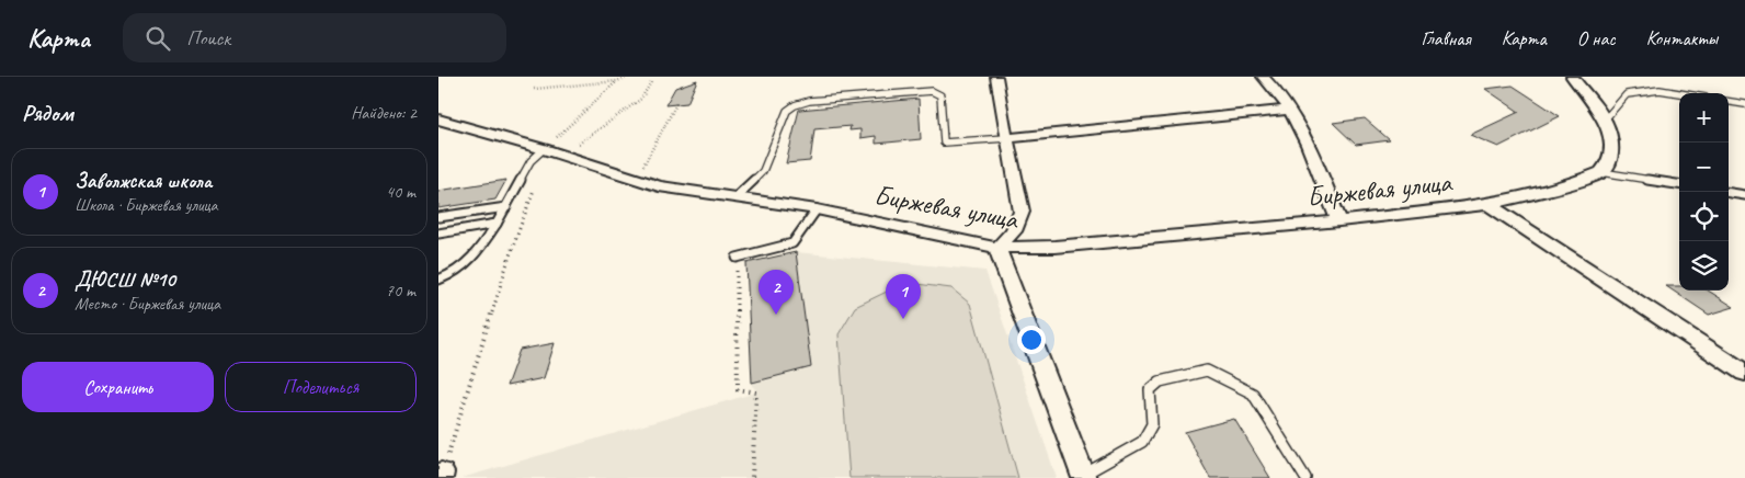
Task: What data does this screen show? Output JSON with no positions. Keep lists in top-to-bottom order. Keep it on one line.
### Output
{"streets":{"street":["Биржевая улица"]},"page":{"header":"Карта","search":"Поиск","nav":["Главная","Карта","О нас","Контакты"],"heading":["Рядом","Найдено: 2"],"map_buttons":["+","−"],"list":[{"mark":"1","name":"Заволжская школа","note":"Школа · Биржевая улица","value":"40 m"},{"mark":"2","name":"ДЮСШ №10","note":"Место · Биржевая улица","value":"70 m"}],"pins":["2","1"],"buttons":["Сохранить","Поделиться"]}}
